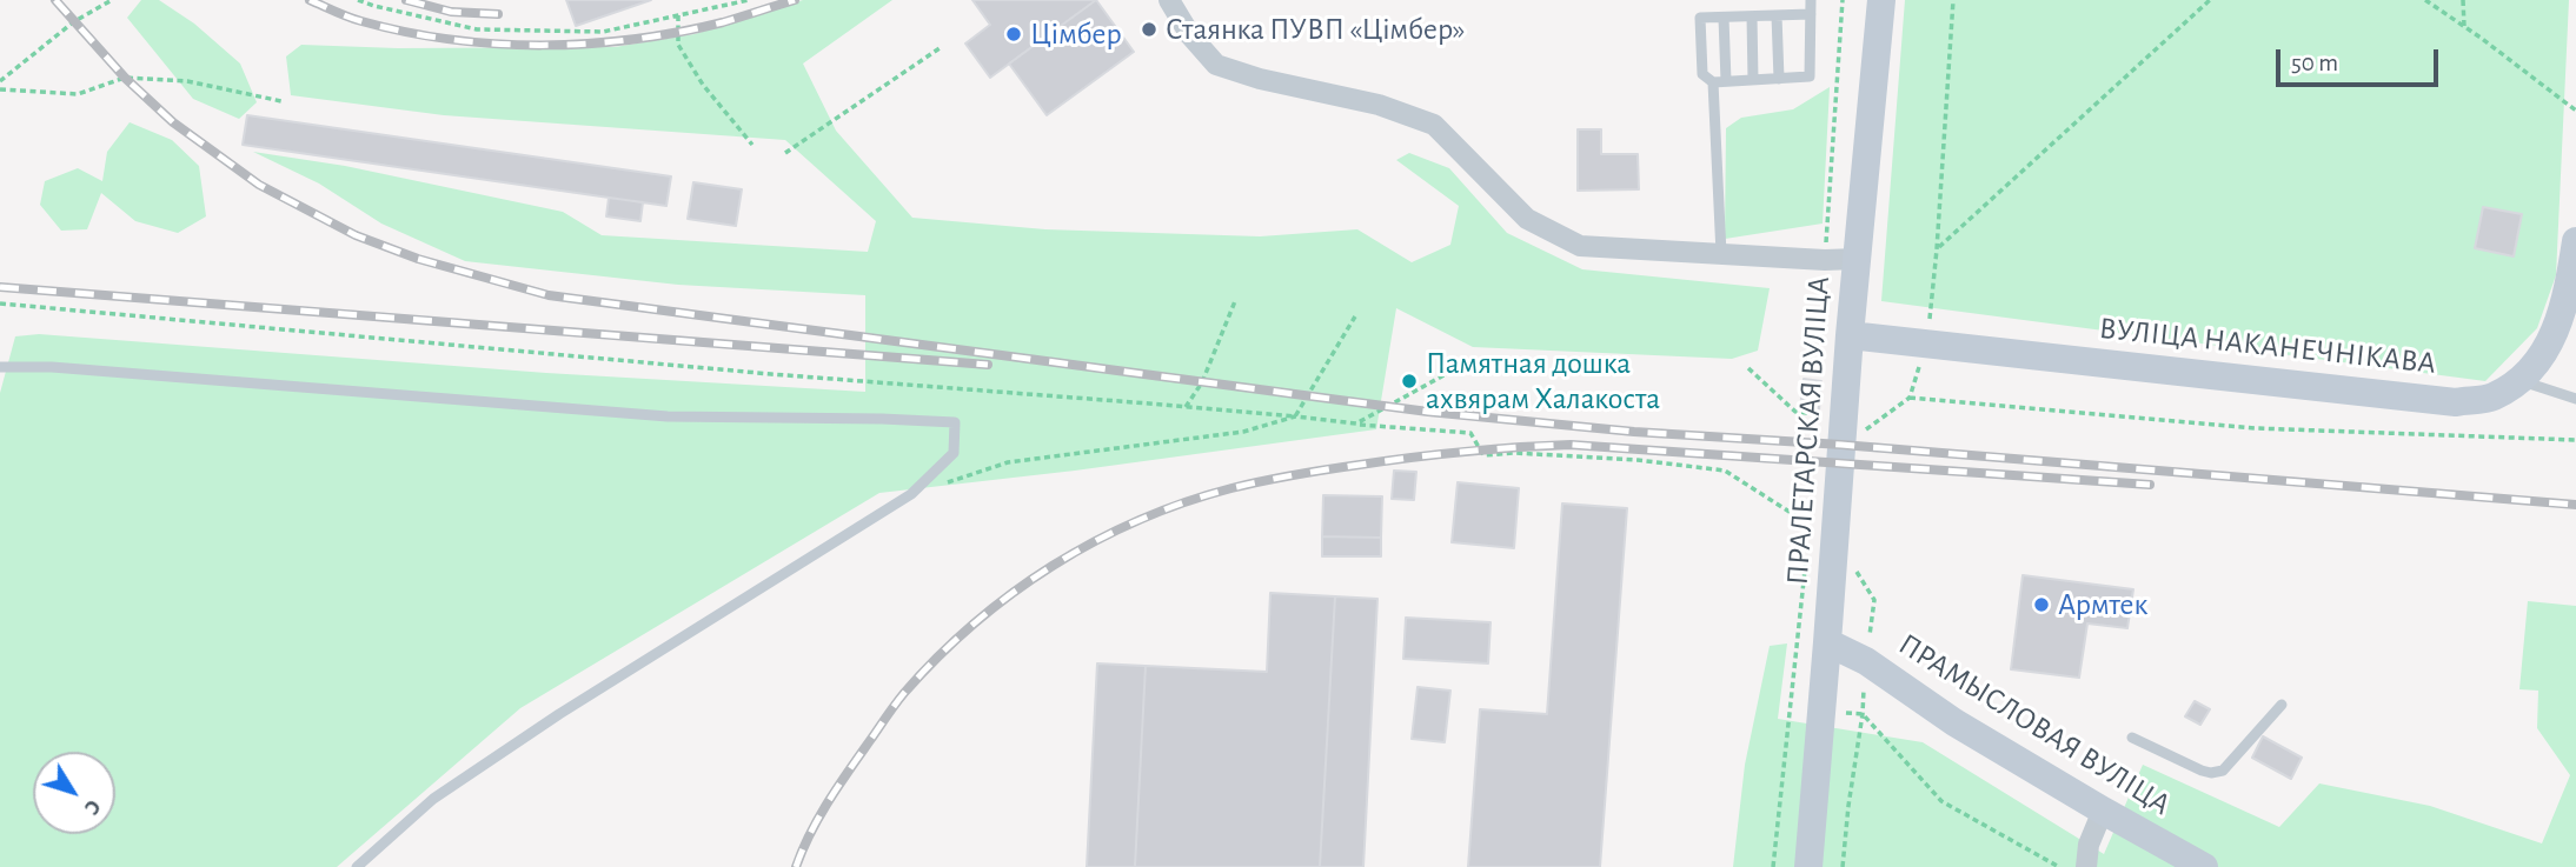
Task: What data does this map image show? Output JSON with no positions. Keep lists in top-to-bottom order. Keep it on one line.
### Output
{"streets":{"main road":["ВУЛІЦА НАКАНЕЧНІКАВА","ПРАЛЕТАРСКАЯ ВУЛІЦА","ПРАМЫСЛОВАЯ ВУЛІЦА"]},"crossings":[["ВУЛІЦА НАКАНЕЧНІКАВА","ПРАЛЕТАРСКАЯ ВУЛІЦА"],["ПРАЛЕТАРСКАЯ ВУЛІЦА","ПРАМЫСЛОВАЯ ВУЛІЦА"]],"places":["Стаянка ПУВП «Цімбер»","Цімбер","Памятная дошка ахвярам Халакоста","Армтек"],"scale_bar":"50 m","north":"bottom right"}
